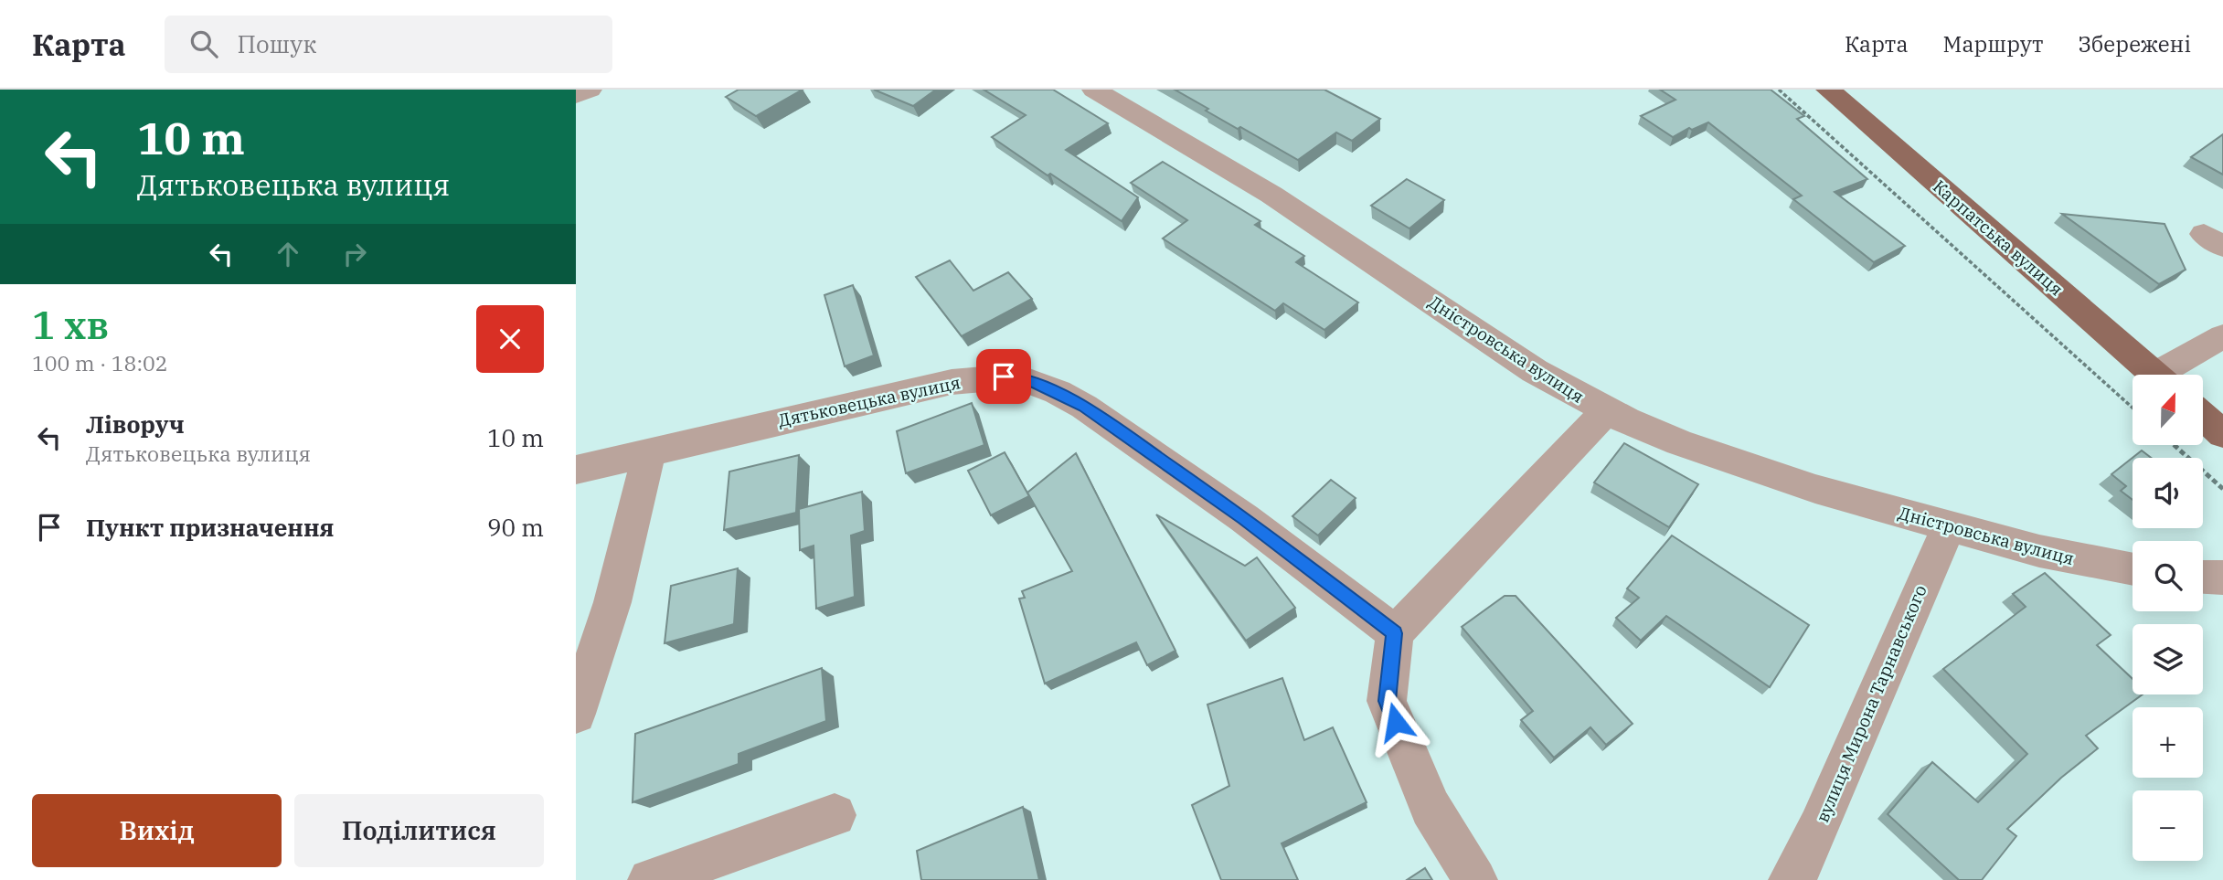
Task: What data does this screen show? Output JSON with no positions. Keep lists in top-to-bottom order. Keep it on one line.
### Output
{"streets":{"main road":["Карпатська вулиця"],"street":["Дністровська вулиця","Дятьковецька вулиця","вулиця Мирона Тарнавського"]},"crossings":[["Дністровська вулиця","вулиця Мирона Тарнавського"]],"north":"top","page":{"header":"Карта","search":"Пошук","nav":["Карта","Маршрут","Збережені"],"turn":["10 m","Дятьковецька вулиця"],"heading":["1 хв","100 m · 18:02"],"map_buttons":["+","−"],"list":[{"name":"Ліворуч","note":"Дятьковецька вулиця","value":"10 m"},{"name":"Пункт призначення","value":"90 m"}],"buttons":["Вихід","Поділитися"]}}
